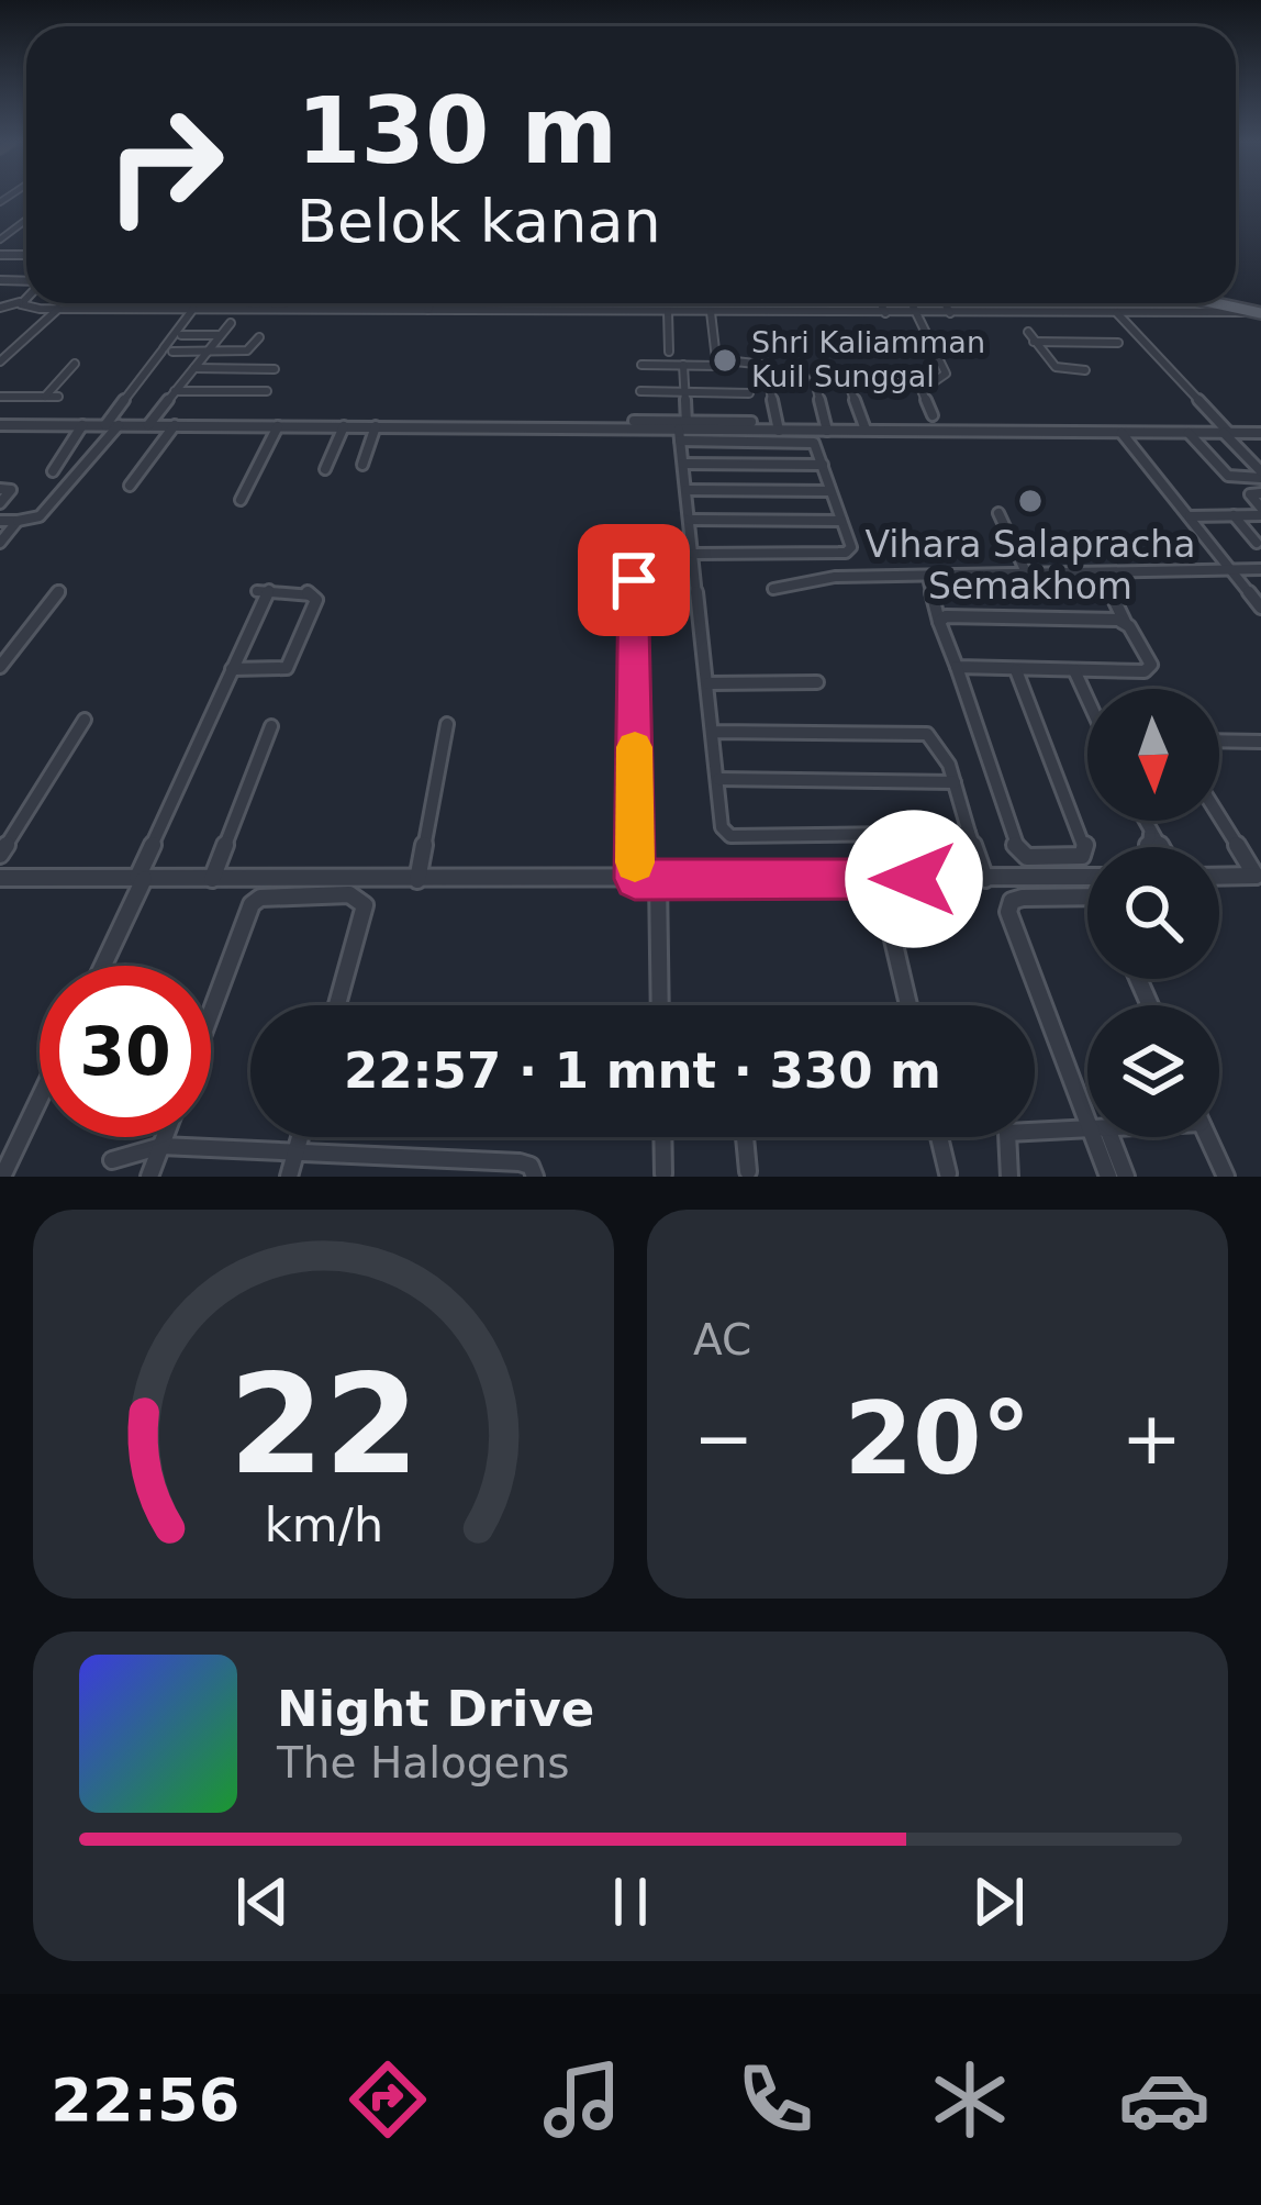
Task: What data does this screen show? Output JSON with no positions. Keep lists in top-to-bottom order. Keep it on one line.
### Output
{"places":["Shri Kaliamman Kuil Sunggal","Vihara Salapracha Semakhom"],"north":"bottom","page":{"turn":["130 m","Belok kanan"],"limit":"30","trip":"22:57 · 1 mnt · 330 m","tile":"AC","heat":["−","20°","+"],"song":["Night Drive","The Halogens"],"tabs":"22:56","gauge":["22","km/h"]}}
